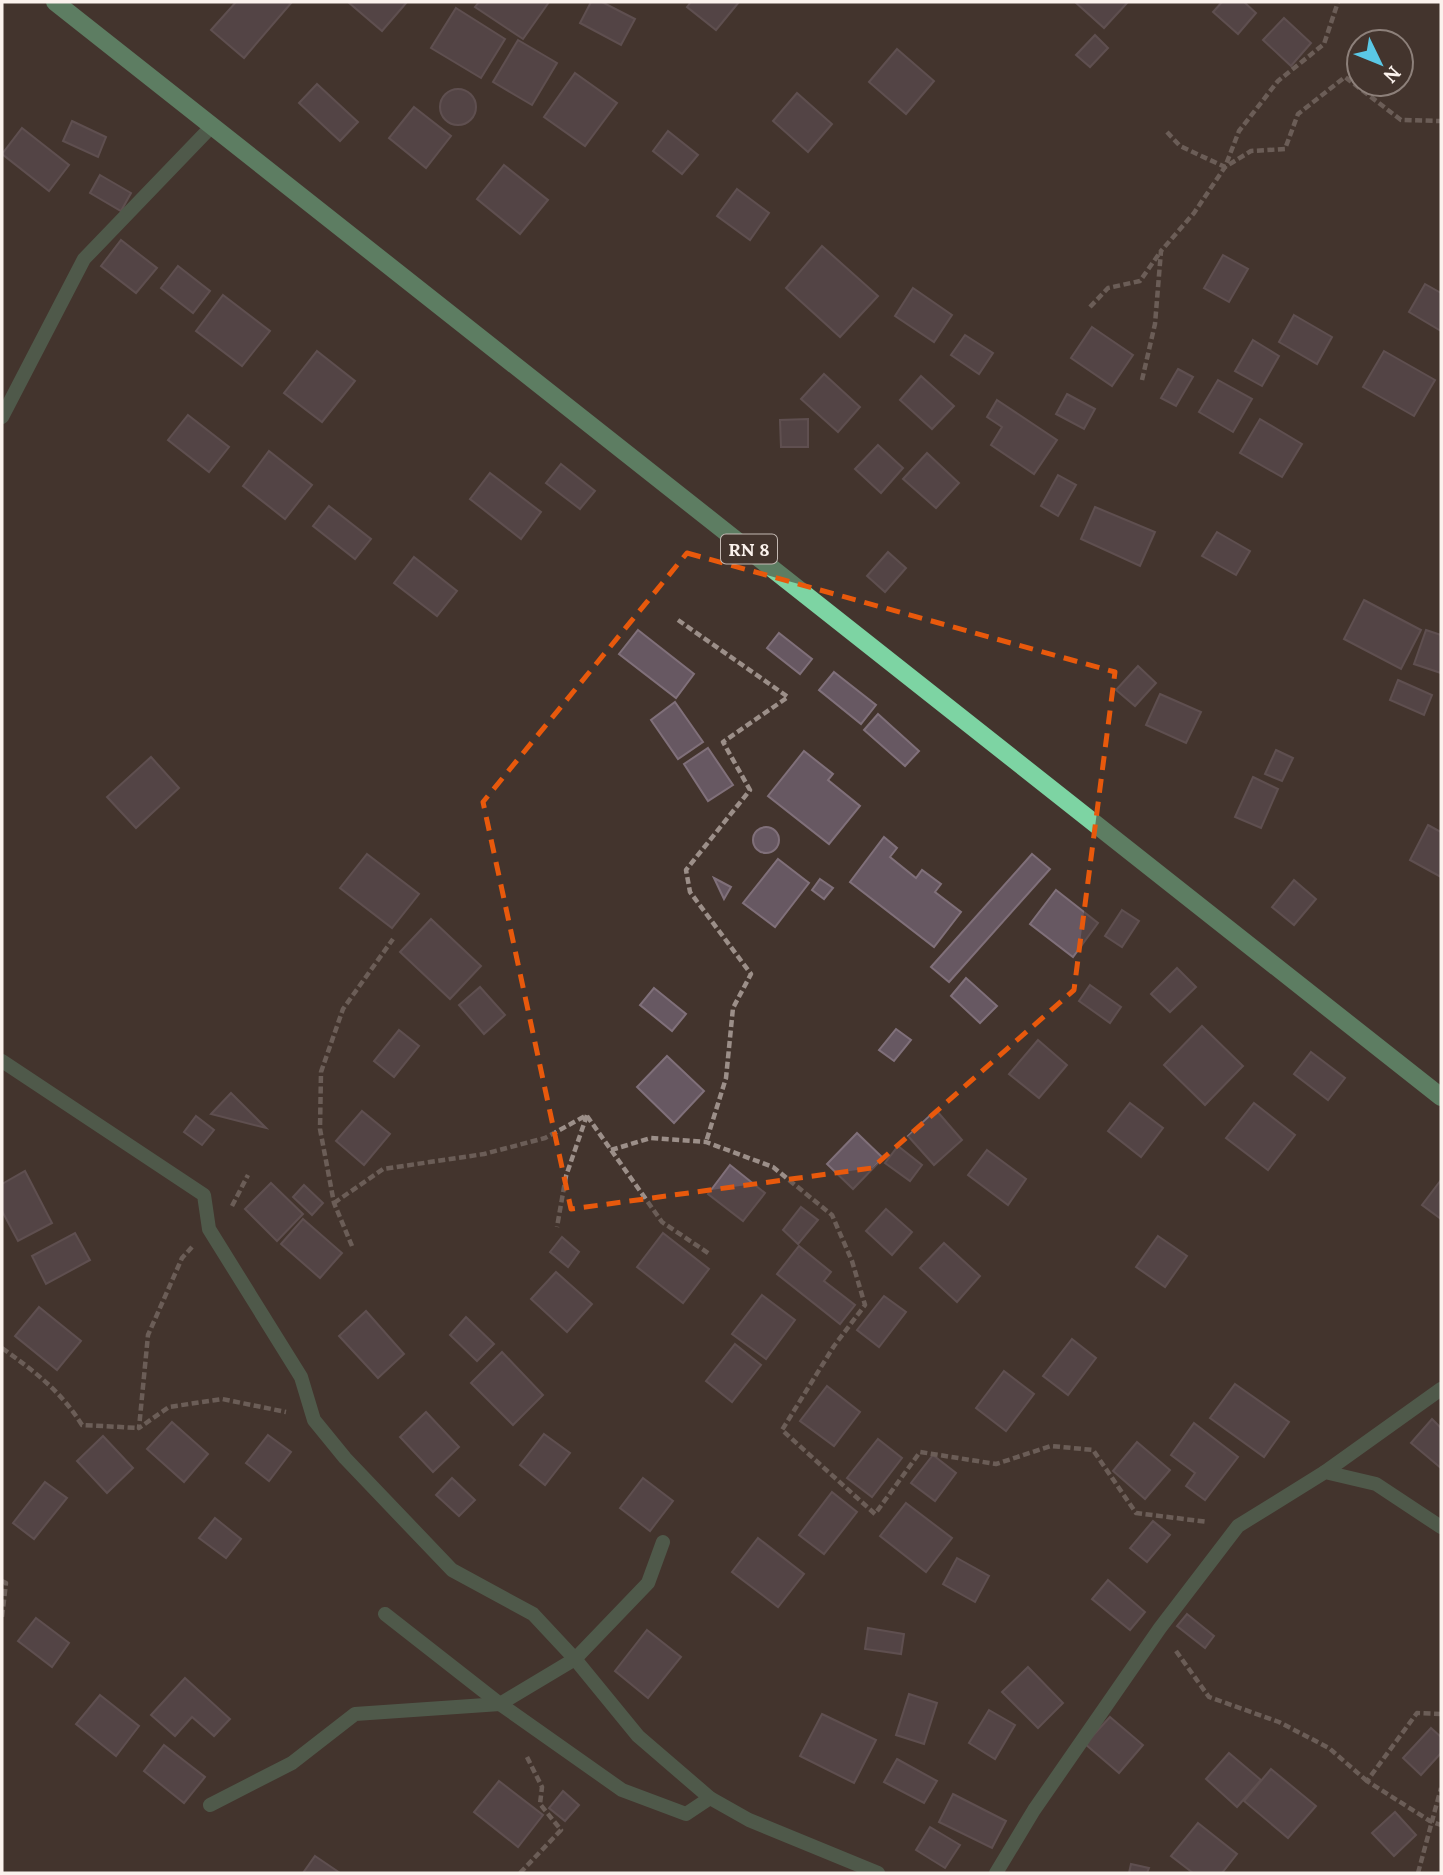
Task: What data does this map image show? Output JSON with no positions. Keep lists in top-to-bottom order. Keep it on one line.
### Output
{"streets":{"main road":["RN 8"]},"north":"bottom right"}
